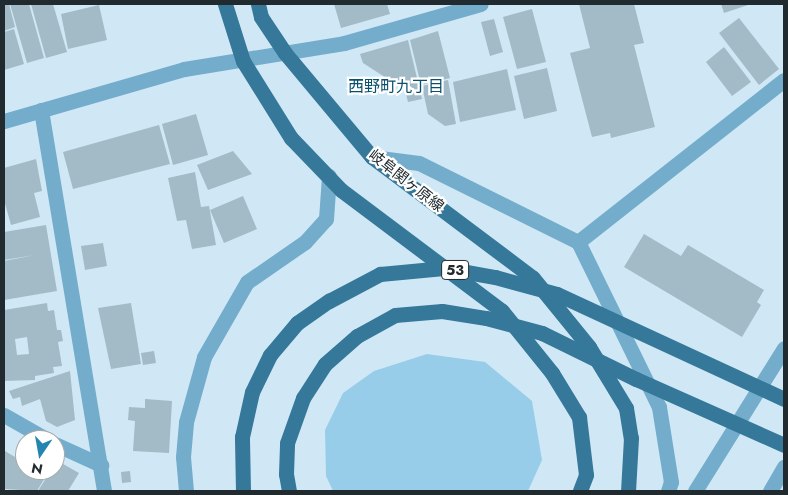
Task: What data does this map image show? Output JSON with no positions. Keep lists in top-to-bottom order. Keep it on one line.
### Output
{"streets":{"main road":["岐阜関ヶ原線","53"]},"districts":["西野町九丁目"],"north":"bottom"}
